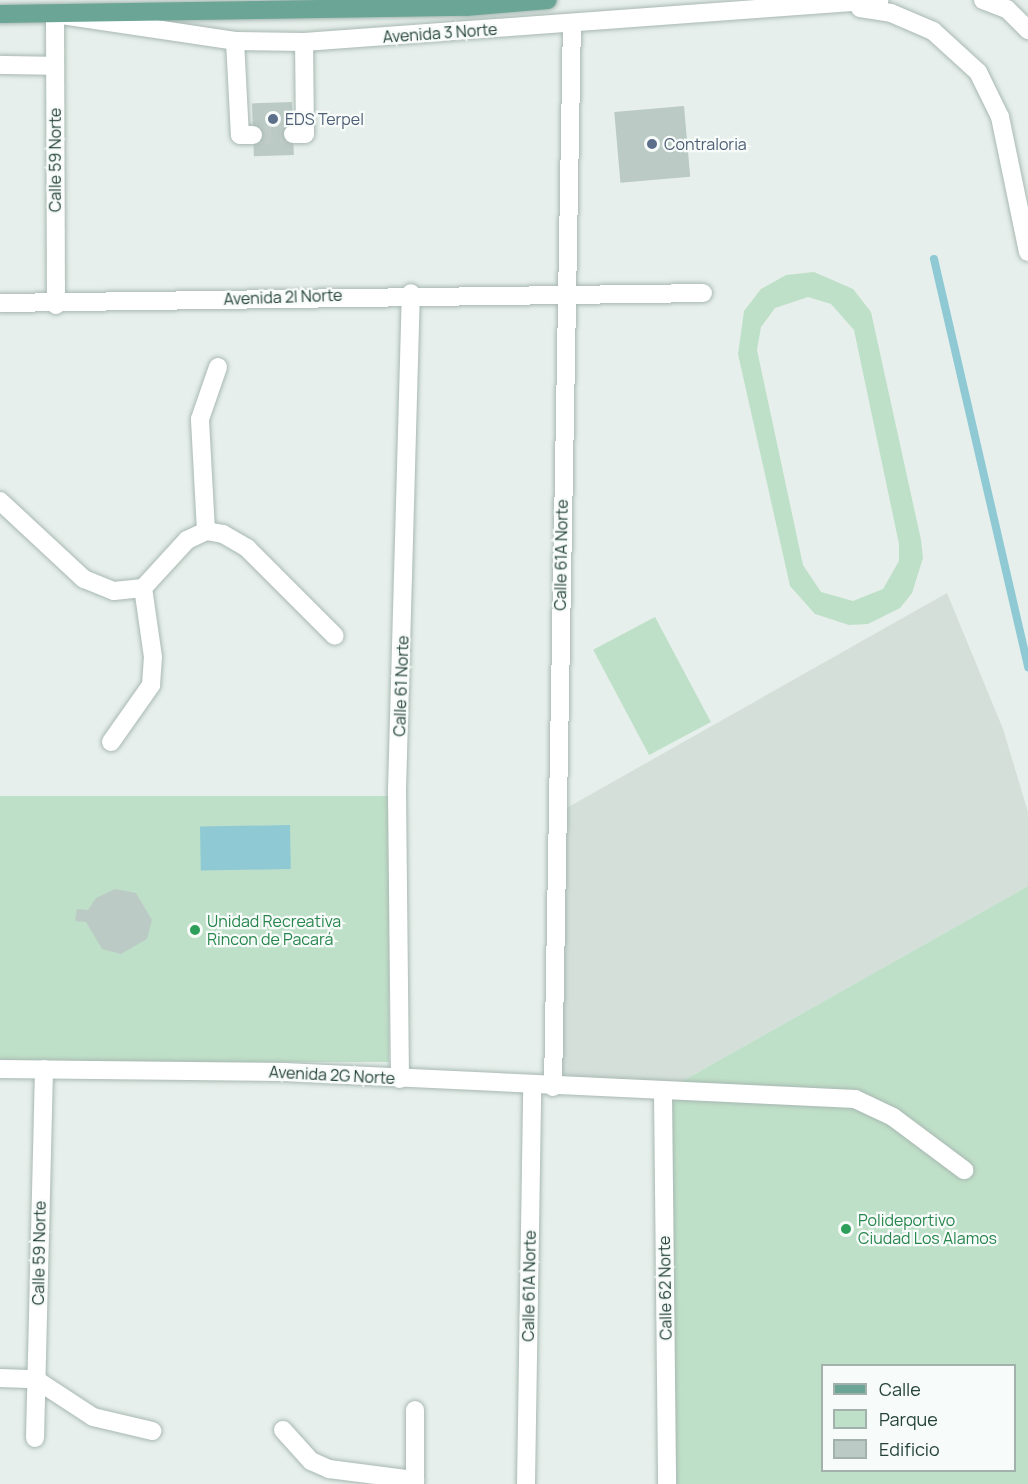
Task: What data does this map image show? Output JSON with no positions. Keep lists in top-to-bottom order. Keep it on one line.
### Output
{"streets":{"main road":["Avenida 3 Norte"],"street":["Calle 59 Norte","Avenida 2I Norte","Calle 61A Norte","Calle 61 Norte","Avenida 2G Norte","Calle 62 Norte"]},"crossings":[["Avenida 3 Norte","Calle 59 Norte"],["Avenida 3 Norte","Calle 61A Norte"],["Calle 59 Norte","Avenida 2I Norte"],["Calle 59 Norte","Avenida 2G Norte"],["Avenida 2I Norte","Calle 61A Norte"],["Avenida 2I Norte","Calle 61 Norte"],["Calle 61A Norte","Avenida 2G Norte"],["Calle 61 Norte","Avenida 2G Norte"],["Avenida 2G Norte","Calle 62 Norte"]],"places":["EDS Terpel","Contraloria","Unidad Recreativa Rincon de Pacará","Polideportivo Ciudad Los Alamos"],"legend":["Calle","Parque","Edificio"]}
